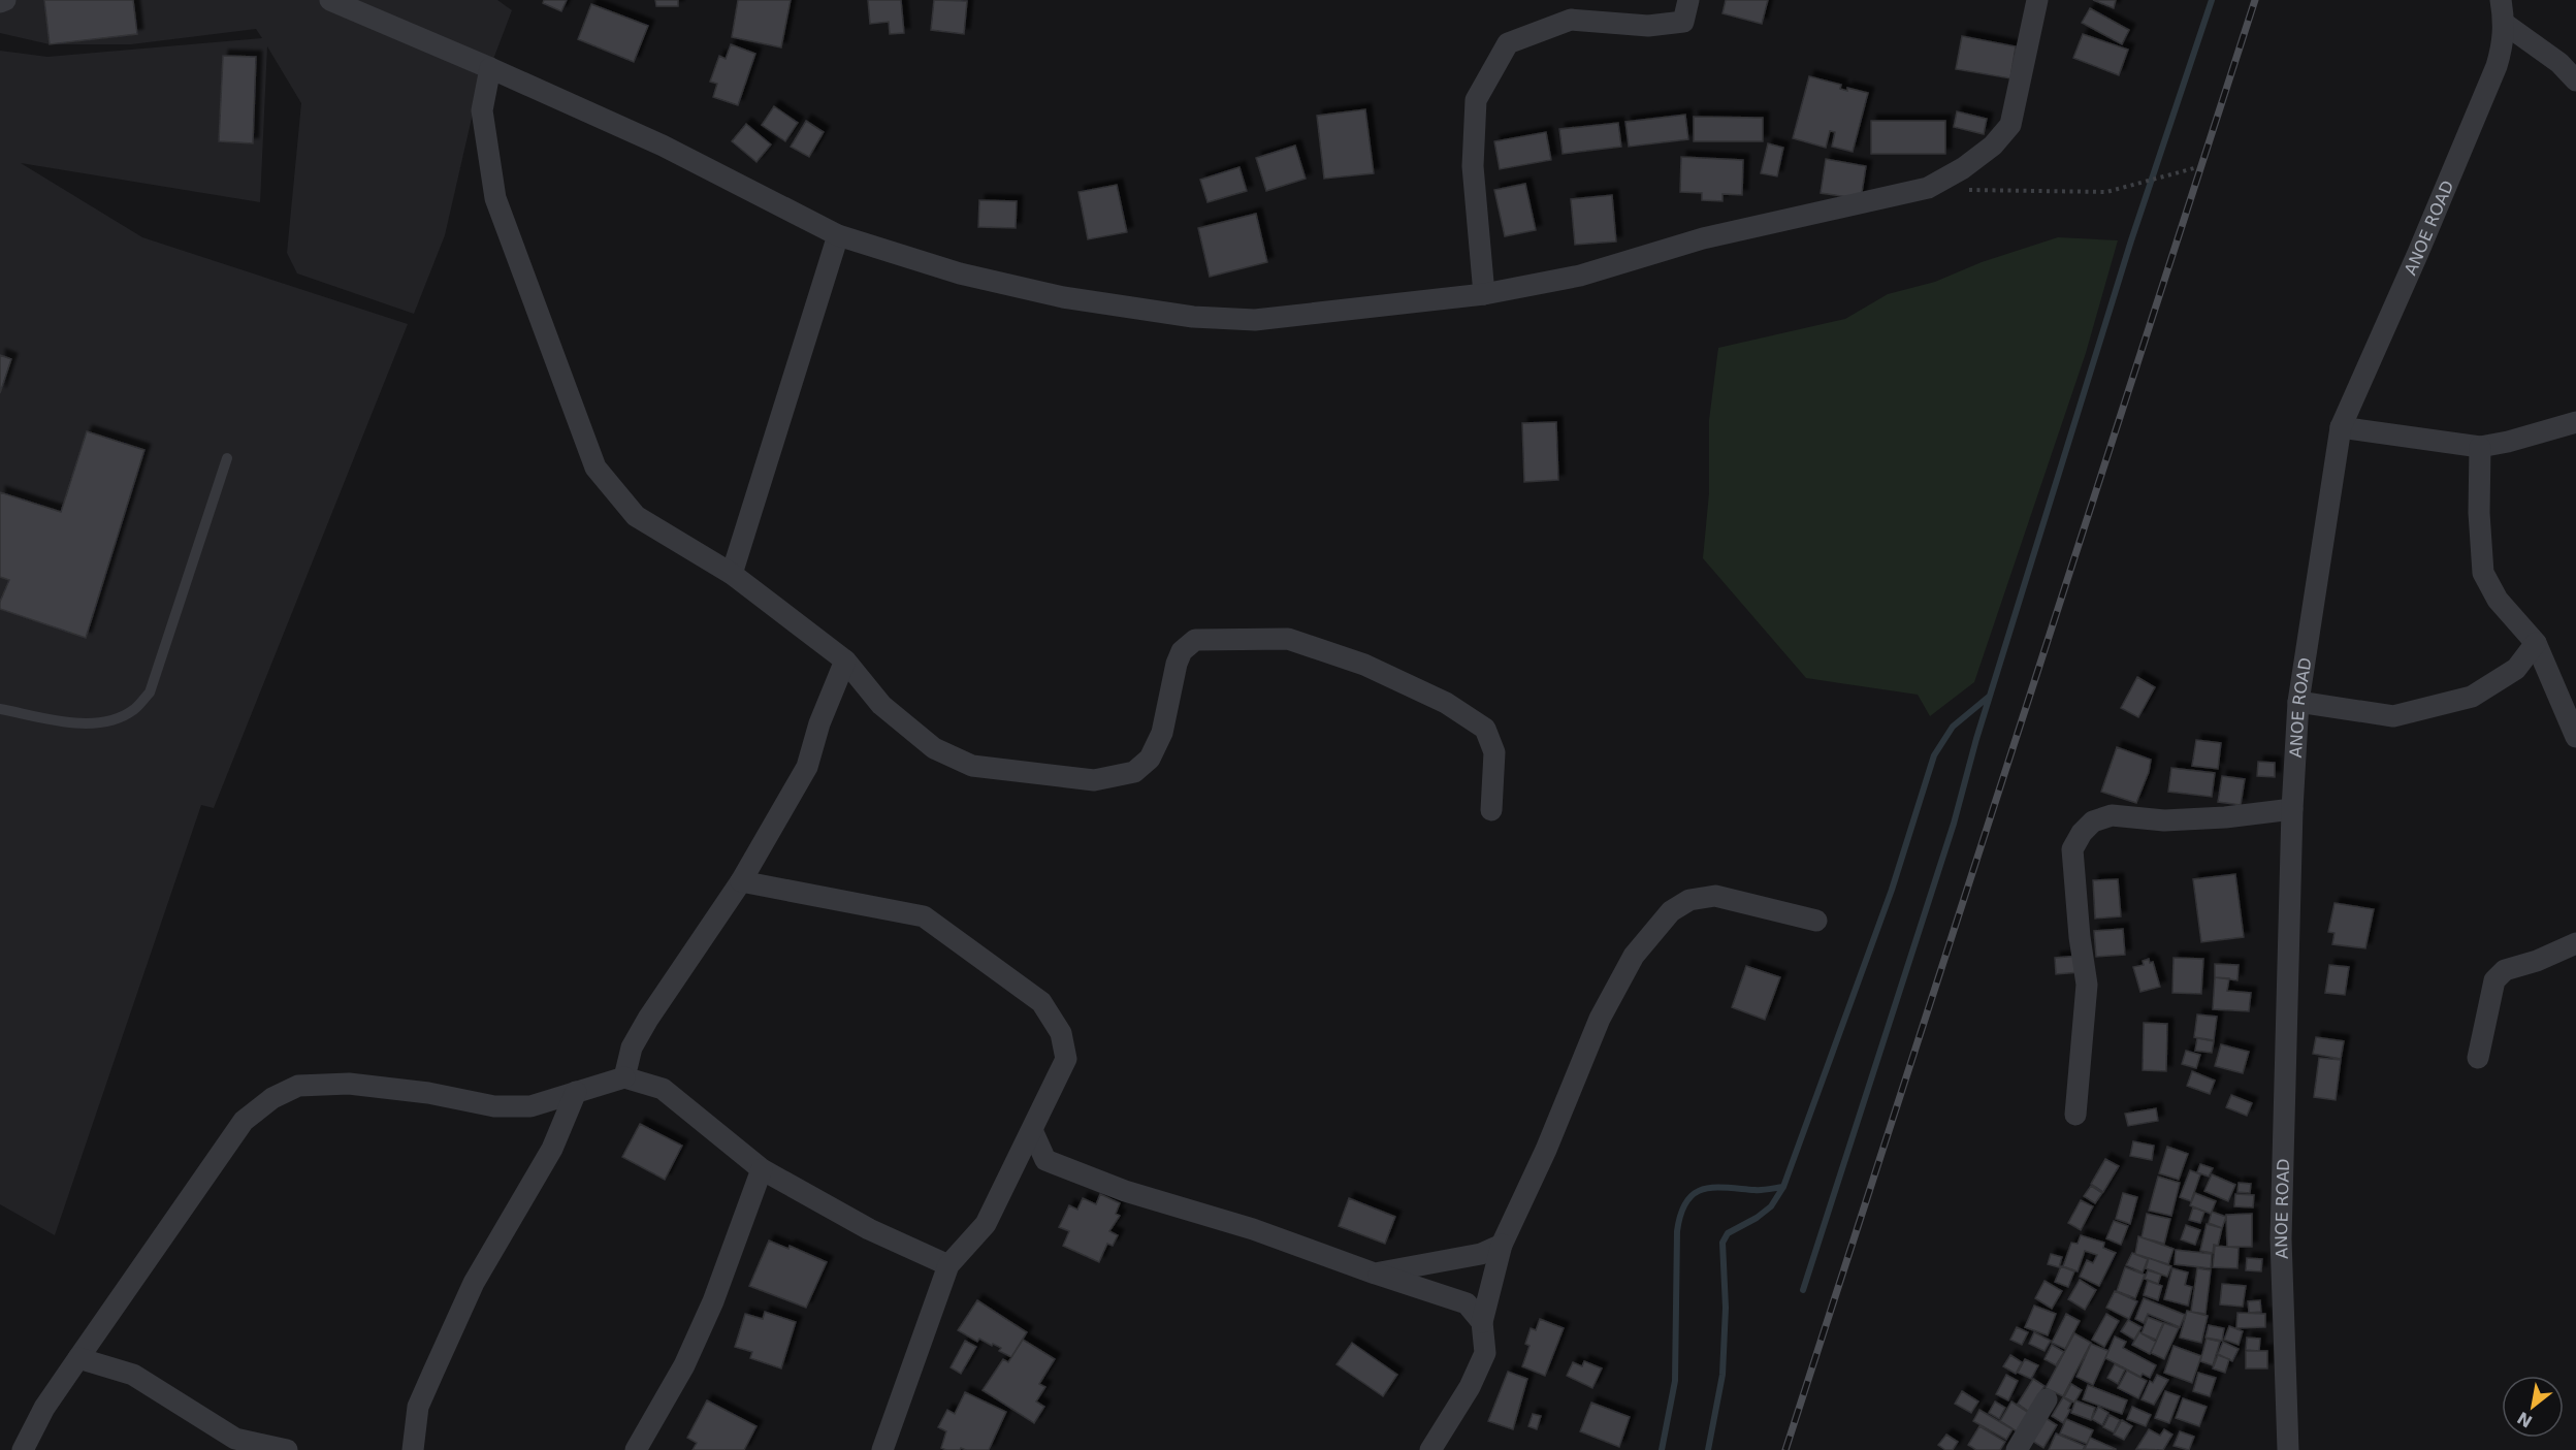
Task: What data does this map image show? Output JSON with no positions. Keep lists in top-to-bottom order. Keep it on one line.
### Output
{"streets":{"street":["ANOE ROAD"]},"north":"bottom left"}
